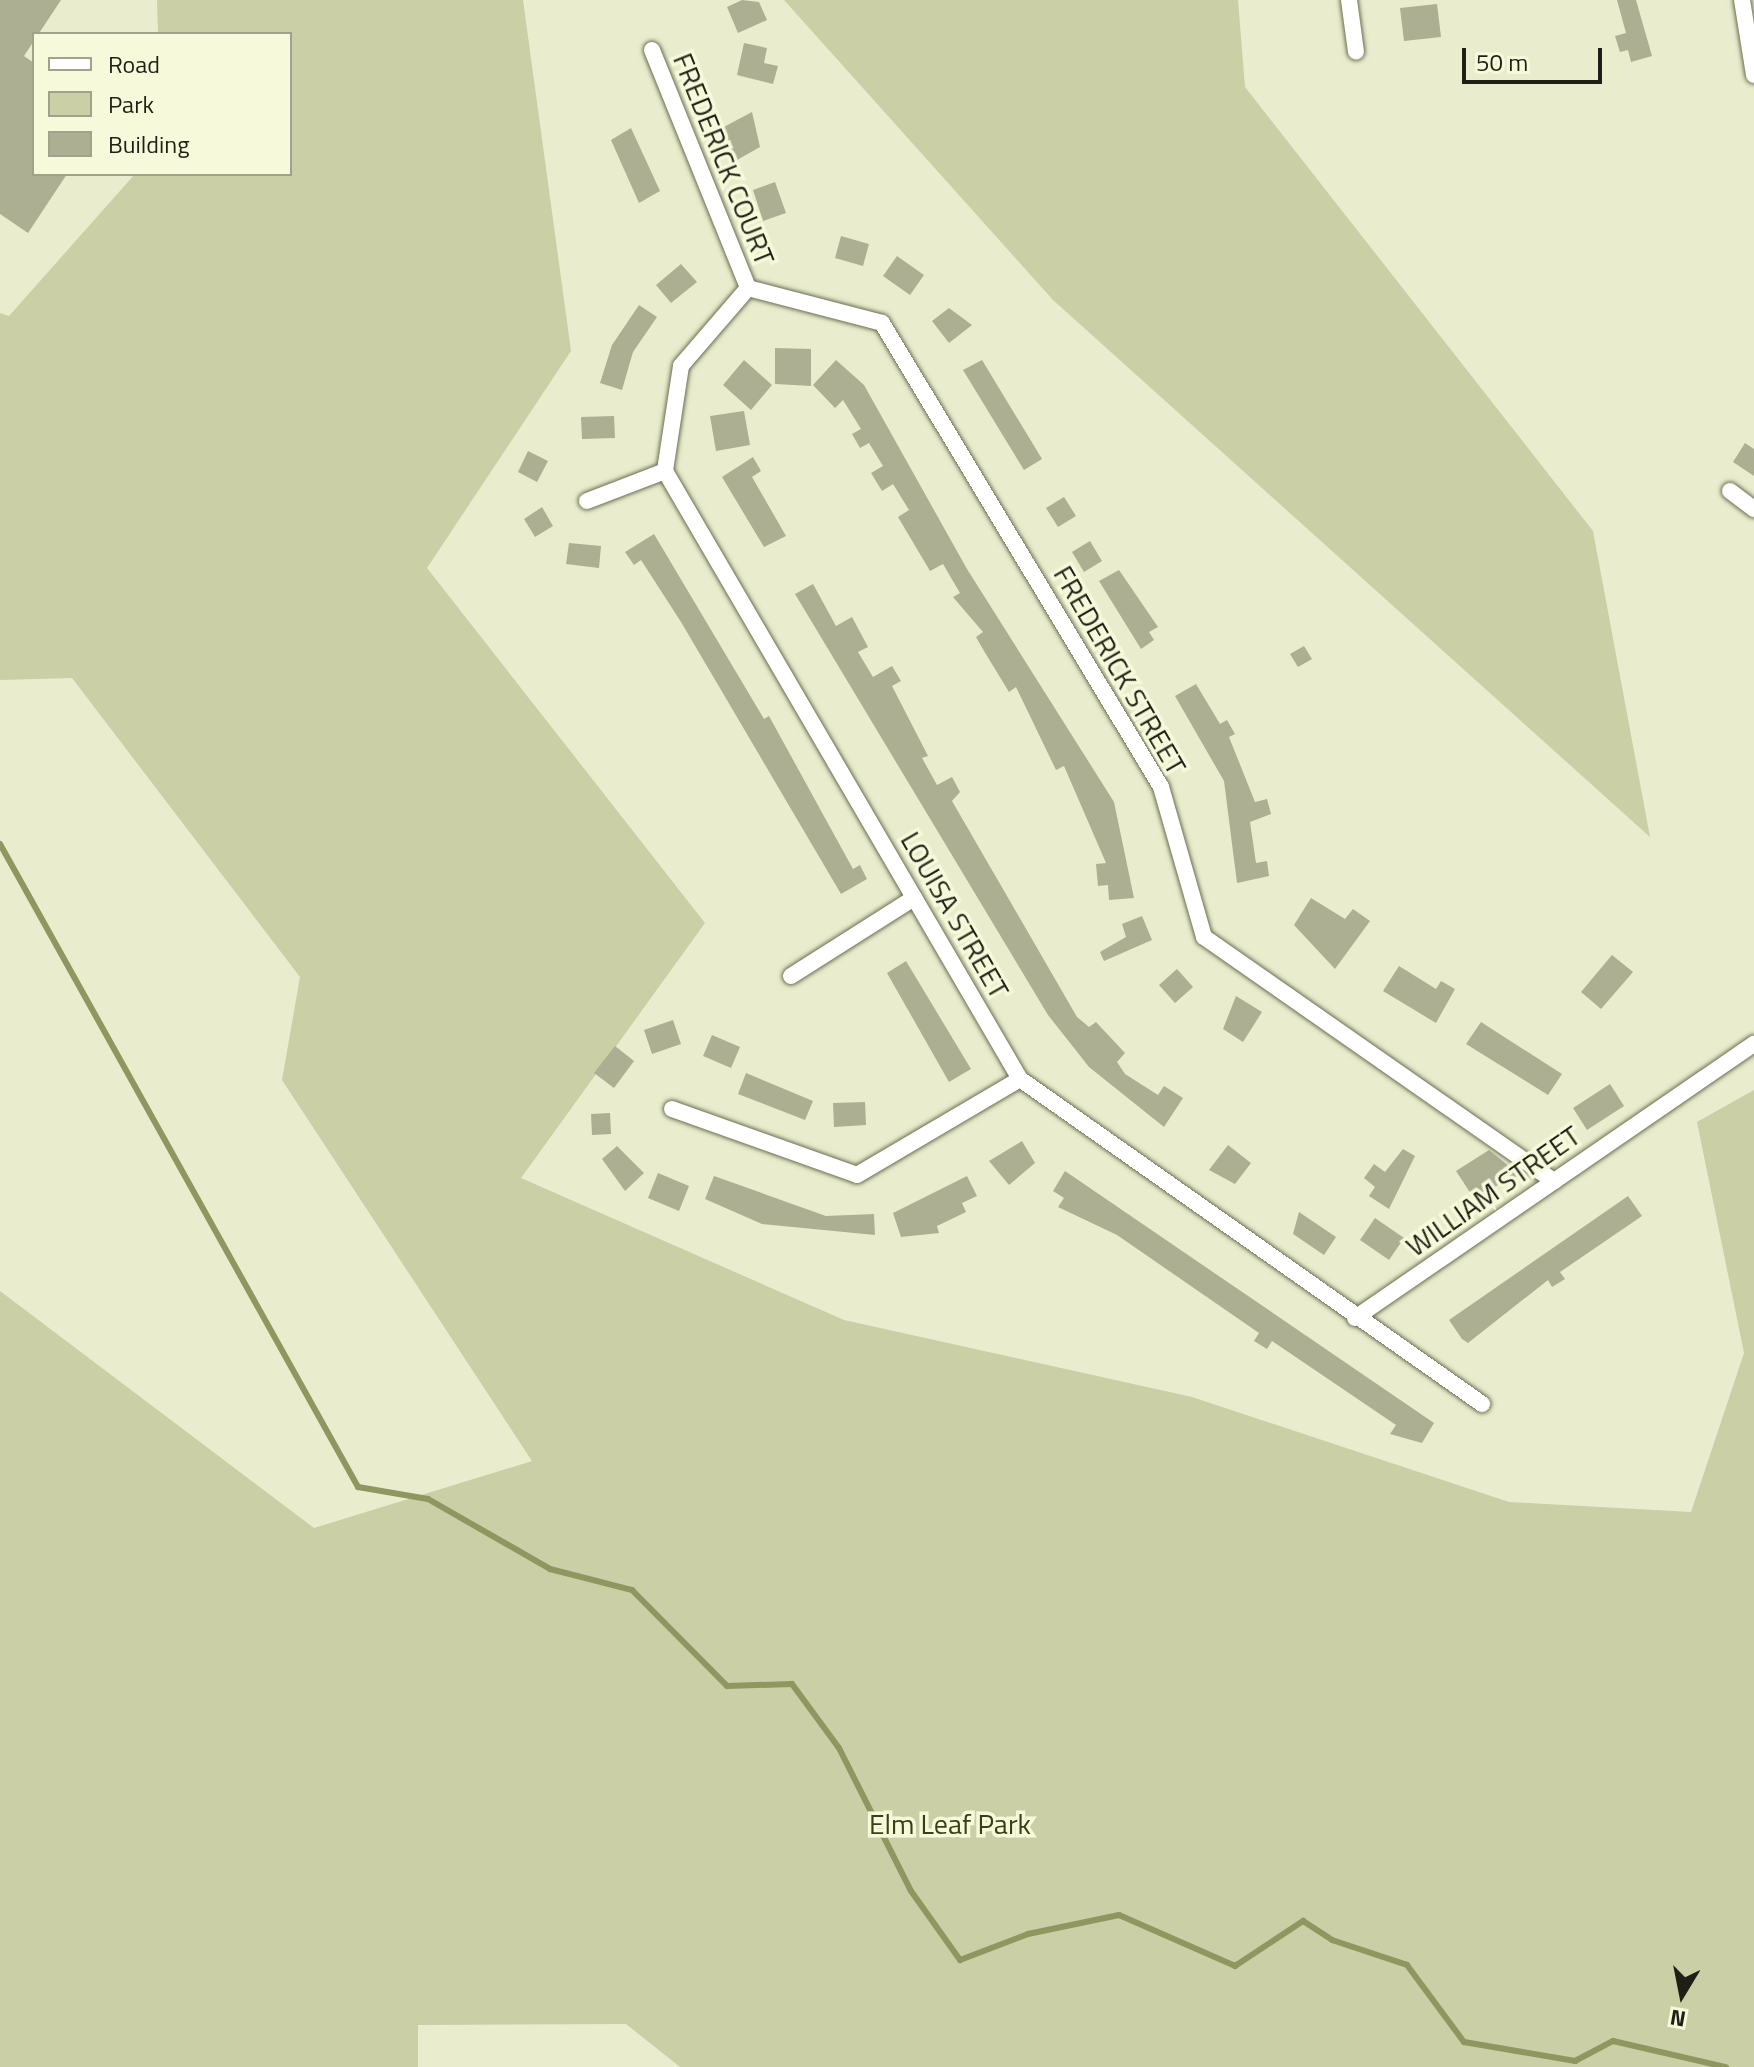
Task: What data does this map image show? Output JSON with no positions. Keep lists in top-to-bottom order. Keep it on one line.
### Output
{"streets":{"street":["FREDERICK COURT","FREDERICK STREET","LOUISA STREET","WILLIAM STREET"]},"crossings":[["FREDERICK COURT","FREDERICK STREET"],["FREDERICK STREET","WILLIAM STREET"],["LOUISA STREET","WILLIAM STREET"]],"parks":["Elm Leaf Park"],"legend":["Road","Park","Building"],"scale_bar":"50 m","north":"bottom"}
